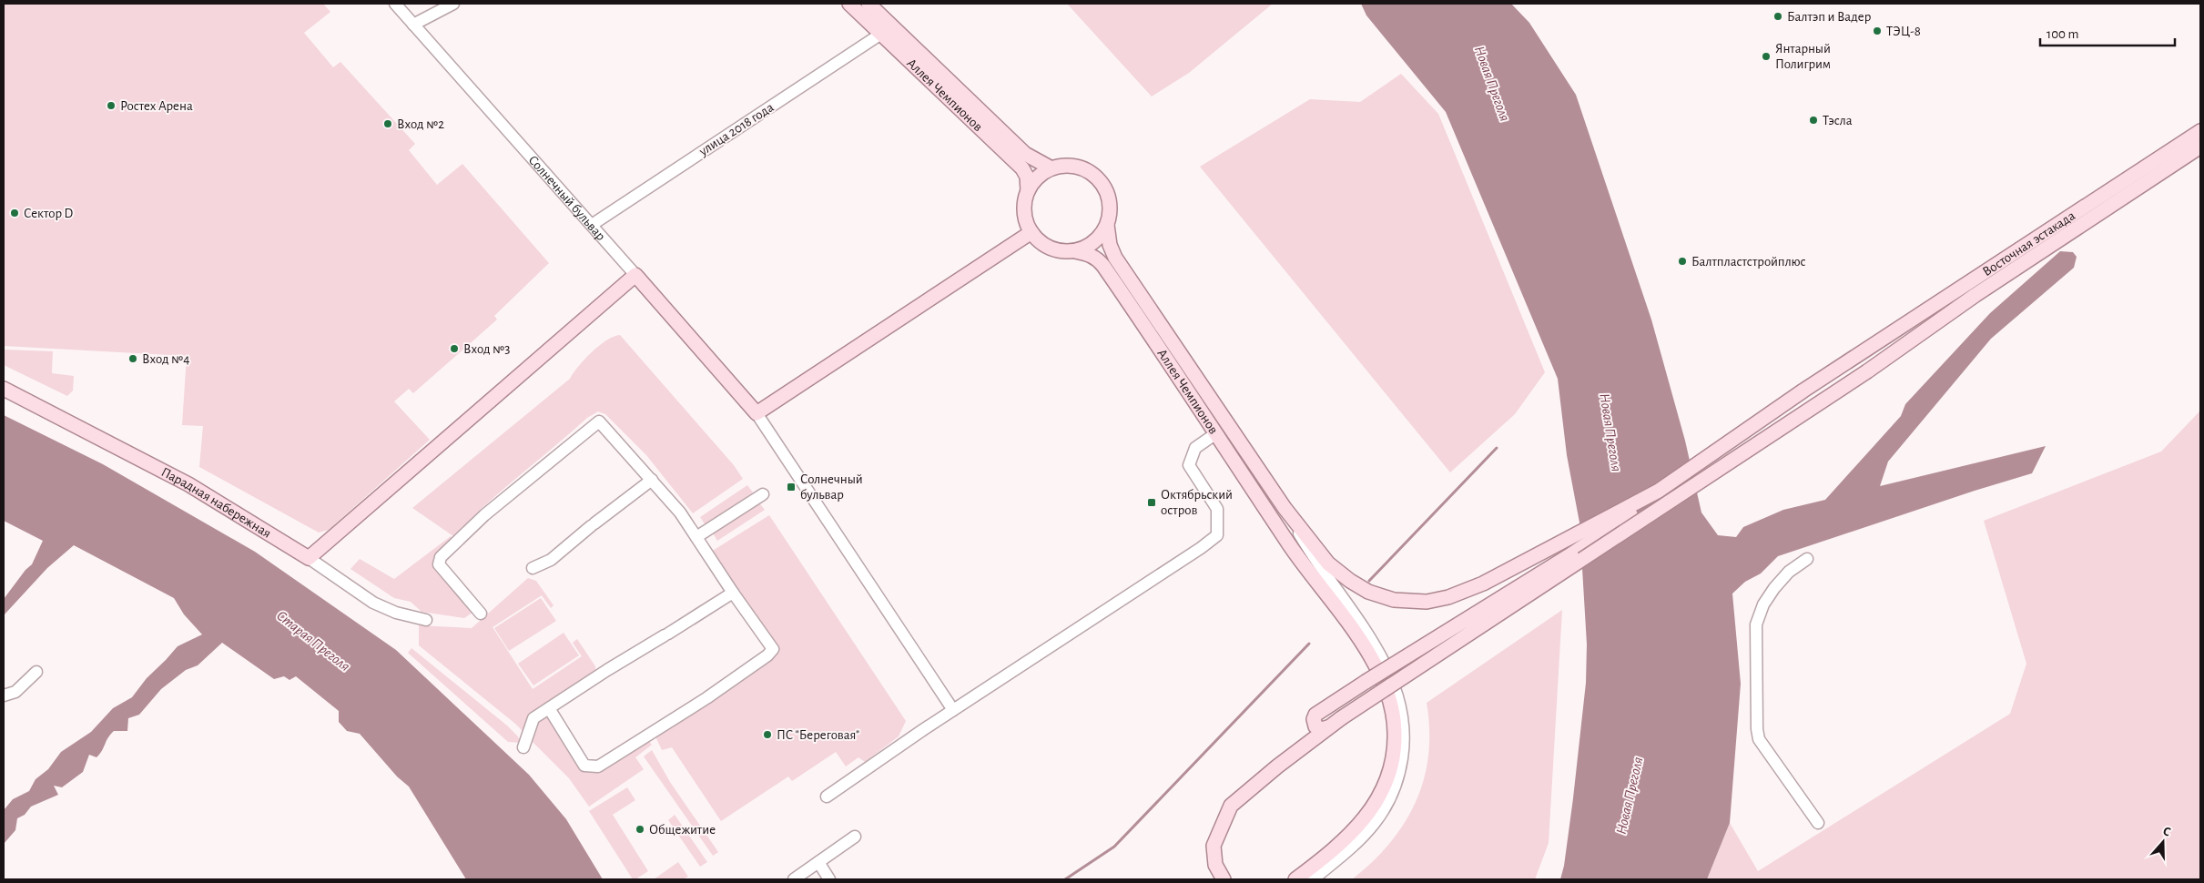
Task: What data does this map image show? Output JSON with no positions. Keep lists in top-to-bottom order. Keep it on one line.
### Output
{"streets":{"main road":["Аллея Чемпионов","Солнечный бульвар","Восточная эстакада","Парадная набережная"],"street":["улица 2018 года"]},"crossings":[["Аллея Чемпионов","улица 2018 года"],["Аллея Чемпионов","Восточная эстакада"],["улица 2018 года","Солнечный бульвар"]],"water":["Новая Преголя","Старая Преголя"],"places":{"other":["Балтэп и Вадер","ТЭЦ-8","Янтарный Полигрим","Ростех Арена","Тэсла","Вход №2","Сектор D","Балтпластстройплюс","Вход №3","Вход №4","ПС \"Береговая\"","Общежитие"],"transit":["Солнечный бульвар","Октябрьский остров"]},"scale_bar":"100 m","north":"top"}
